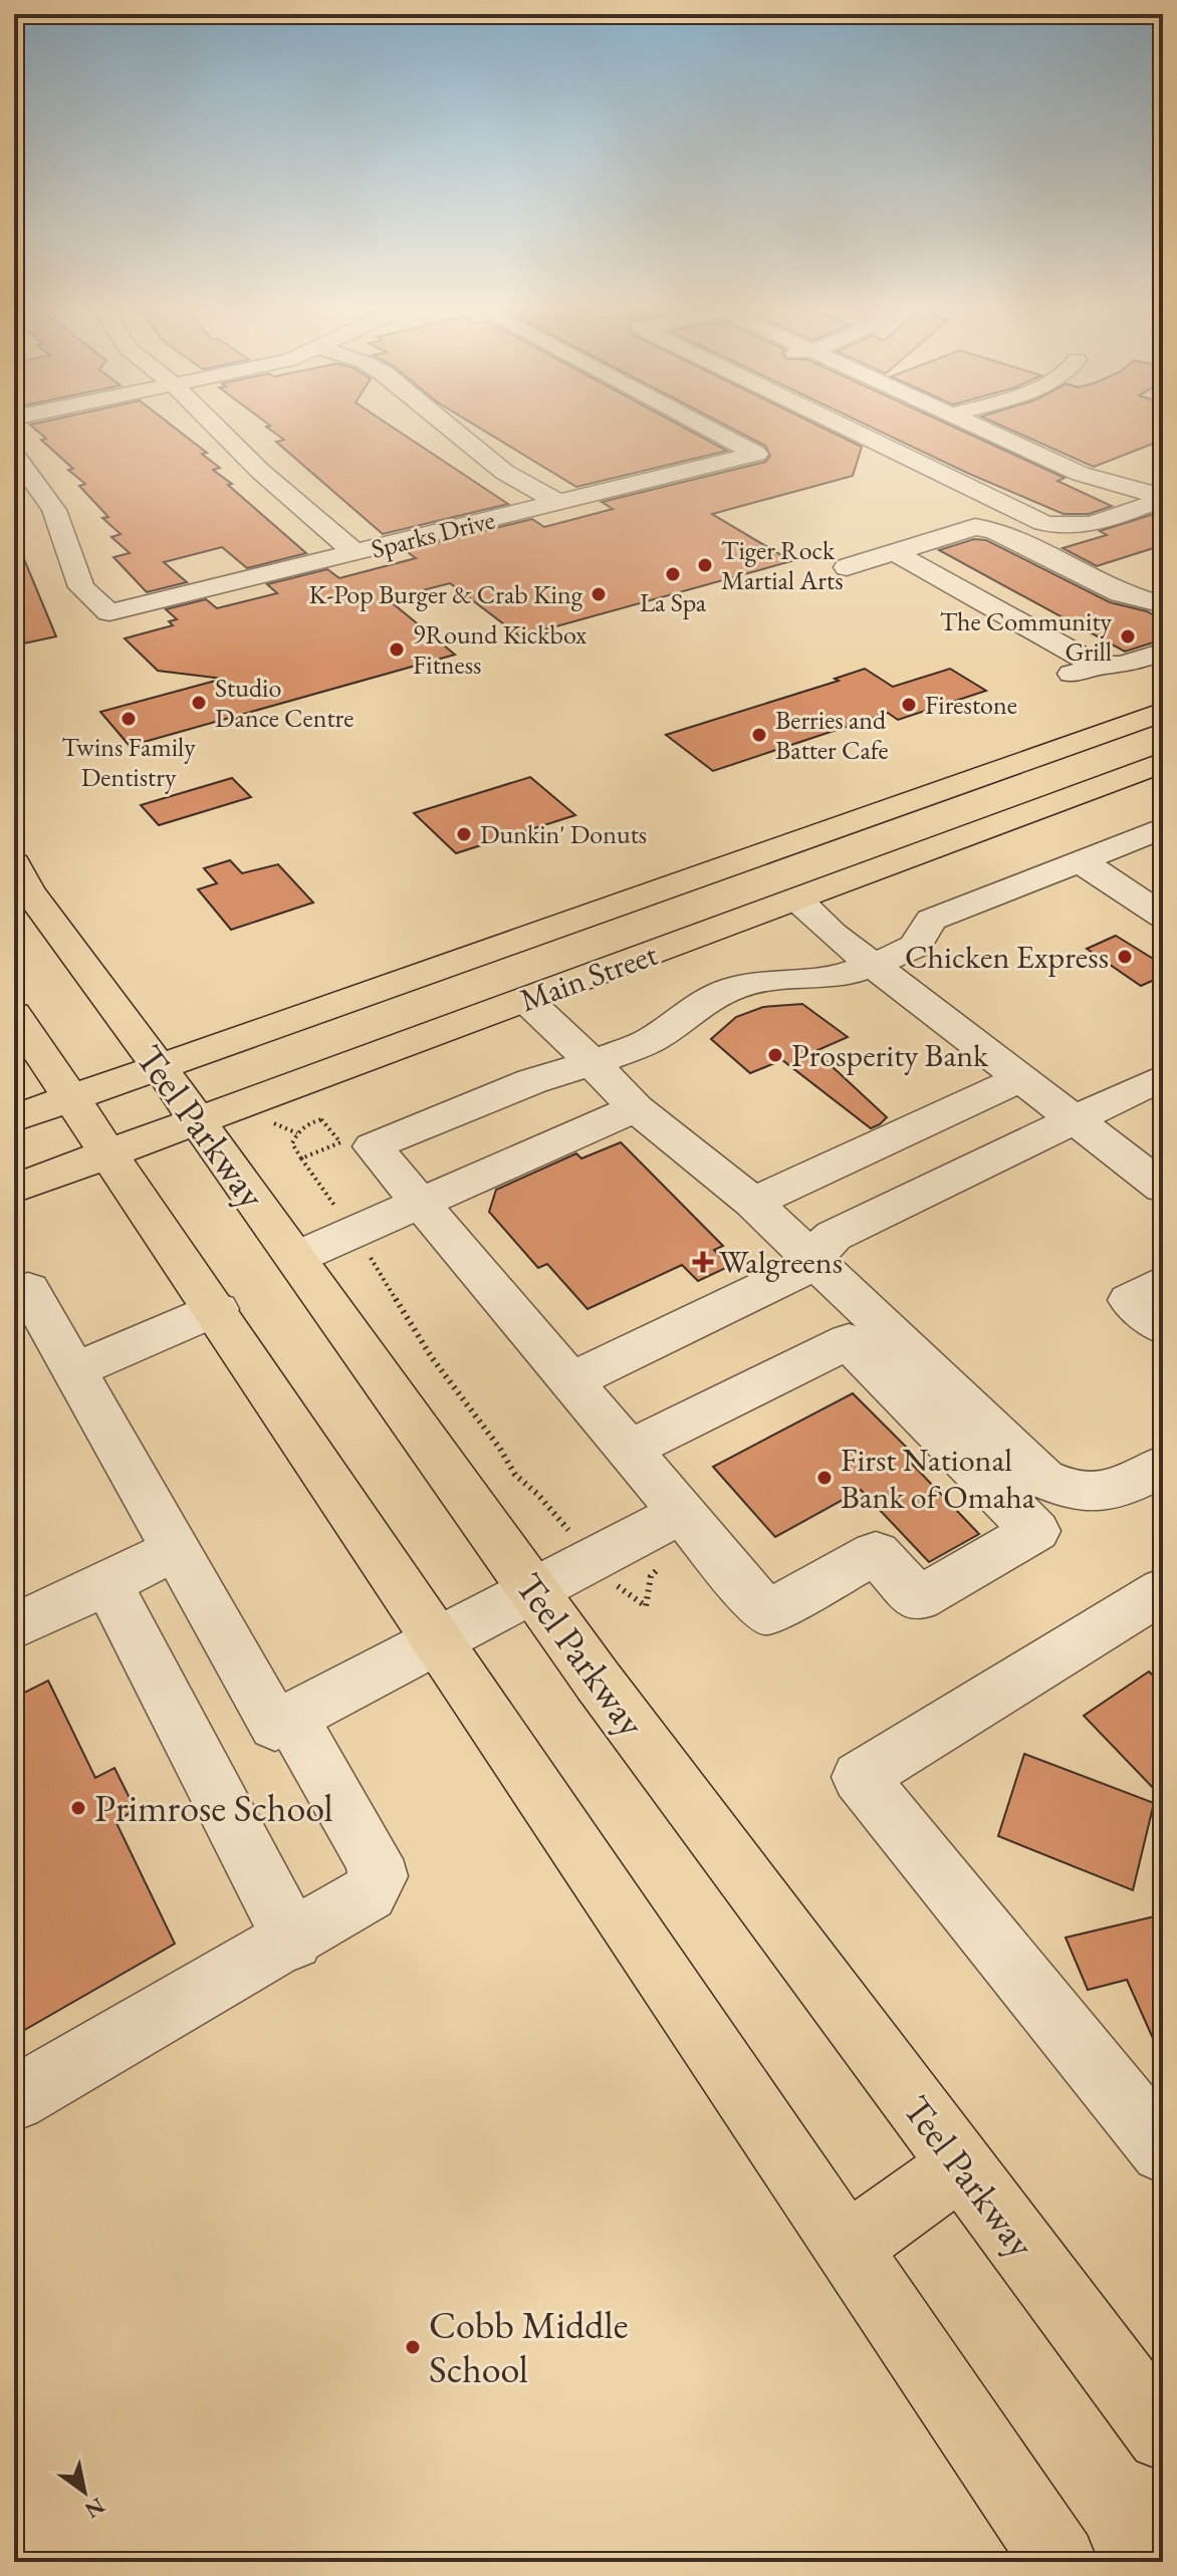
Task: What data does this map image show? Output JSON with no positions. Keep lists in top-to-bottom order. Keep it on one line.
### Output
{"streets":{"main road":["Main Street","Teel Parkway"],"street":["Sparks Drive"]},"crossings":[["Main Street","Teel Parkway"]],"places":{"other":["Tiger Rock Martial Arts","La Spa","K-Pop Burger & Crab King","The Community Grill","9Round Kickbox Fitness","Studio Dance Centre","Firestone","Twins Family Dentistry","Berries and Batter Cafe","Dunkin' Donuts","Chicken Express","Prosperity Bank","First National Bank of Omaha","Primrose School","Cobb Middle School"],"health":["Walgreens"]},"north":"bottom right"}
